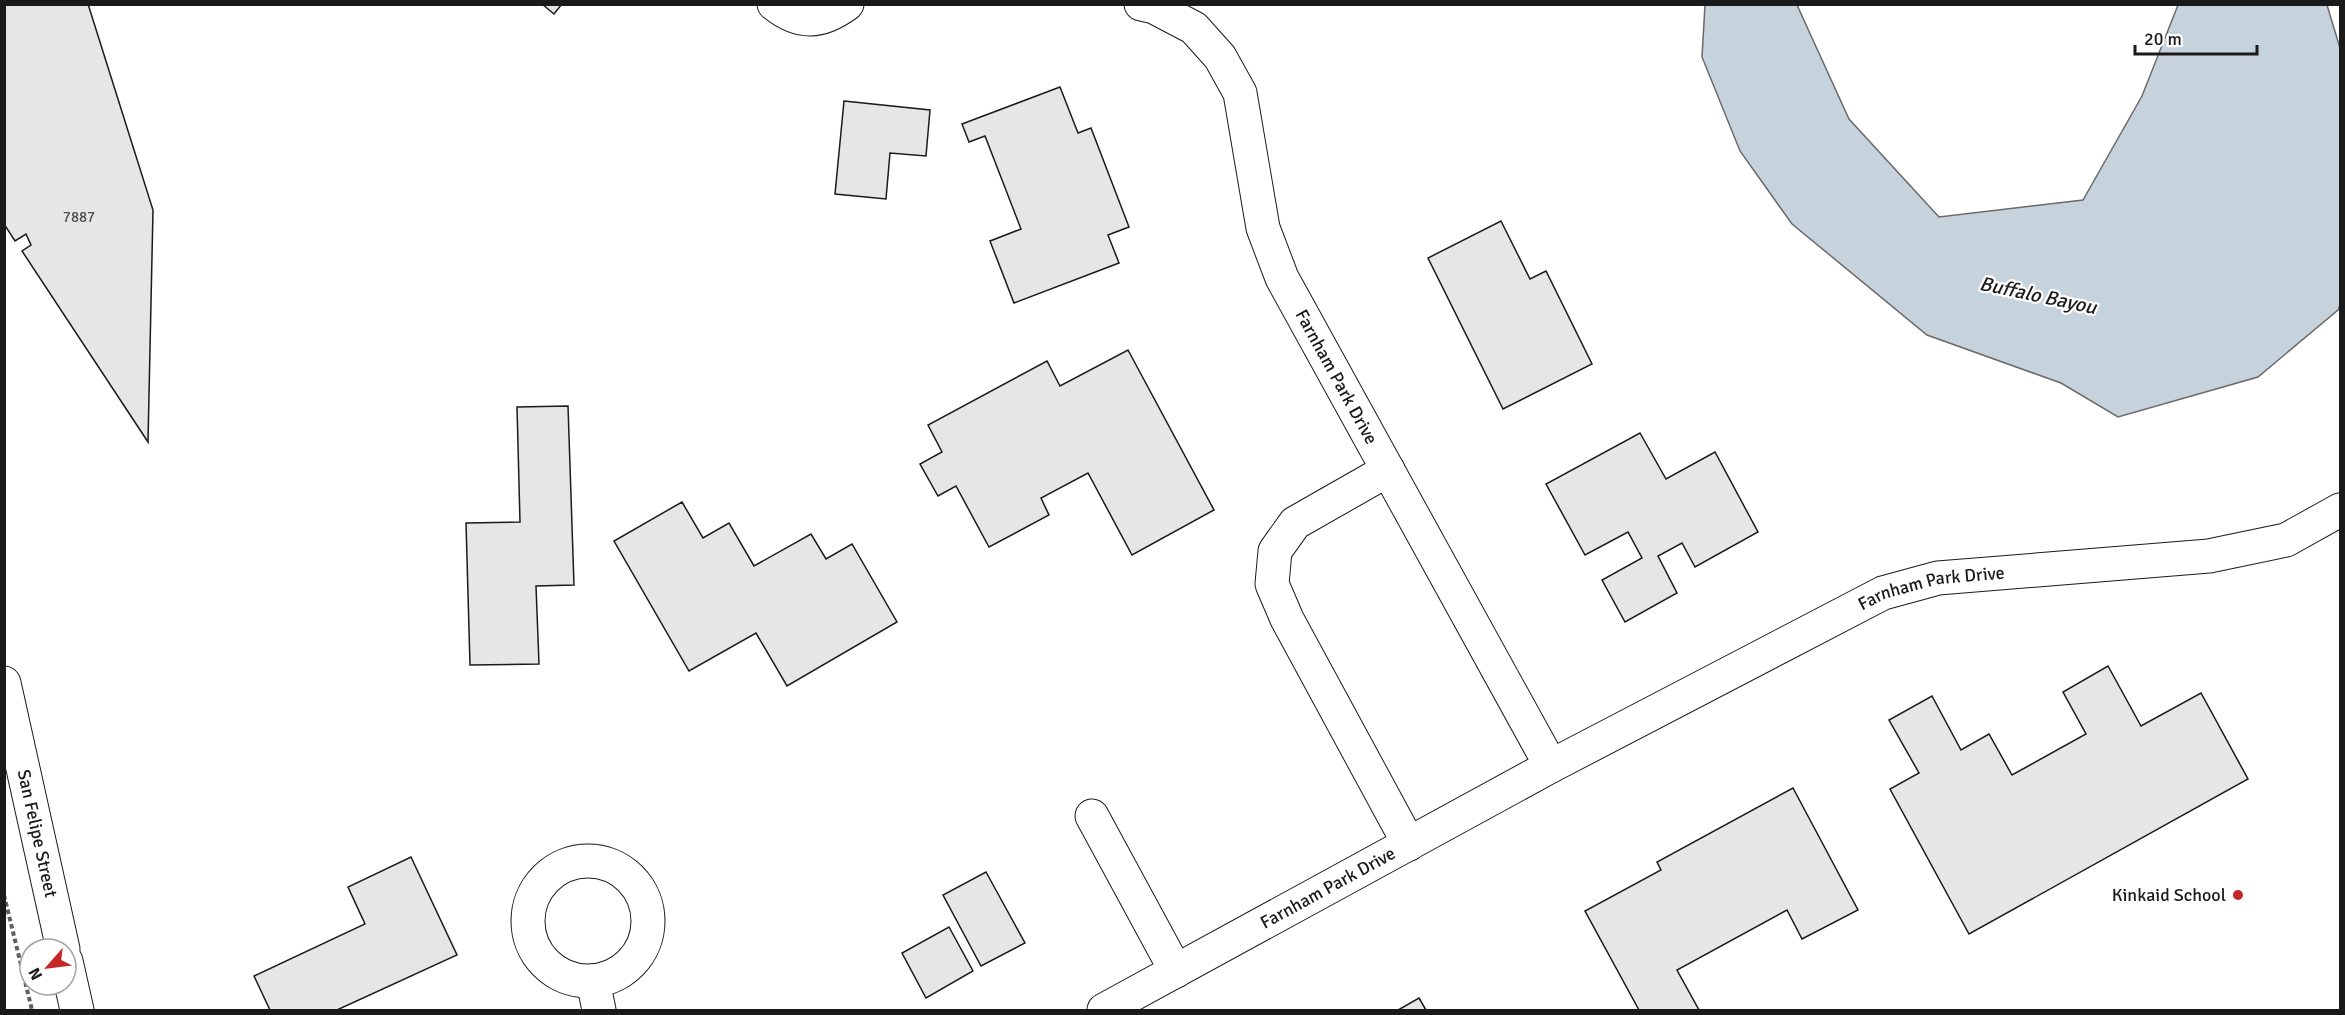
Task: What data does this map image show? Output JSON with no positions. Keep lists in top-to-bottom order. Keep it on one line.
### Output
{"streets":{"street":["Farnham Park Drive","San Felipe Street"]},"water":["Buffalo Bayou"],"places":["Kinkaid School"],"house_numbers":["7887"],"scale_bar":"20 m","north":"bottom left"}
